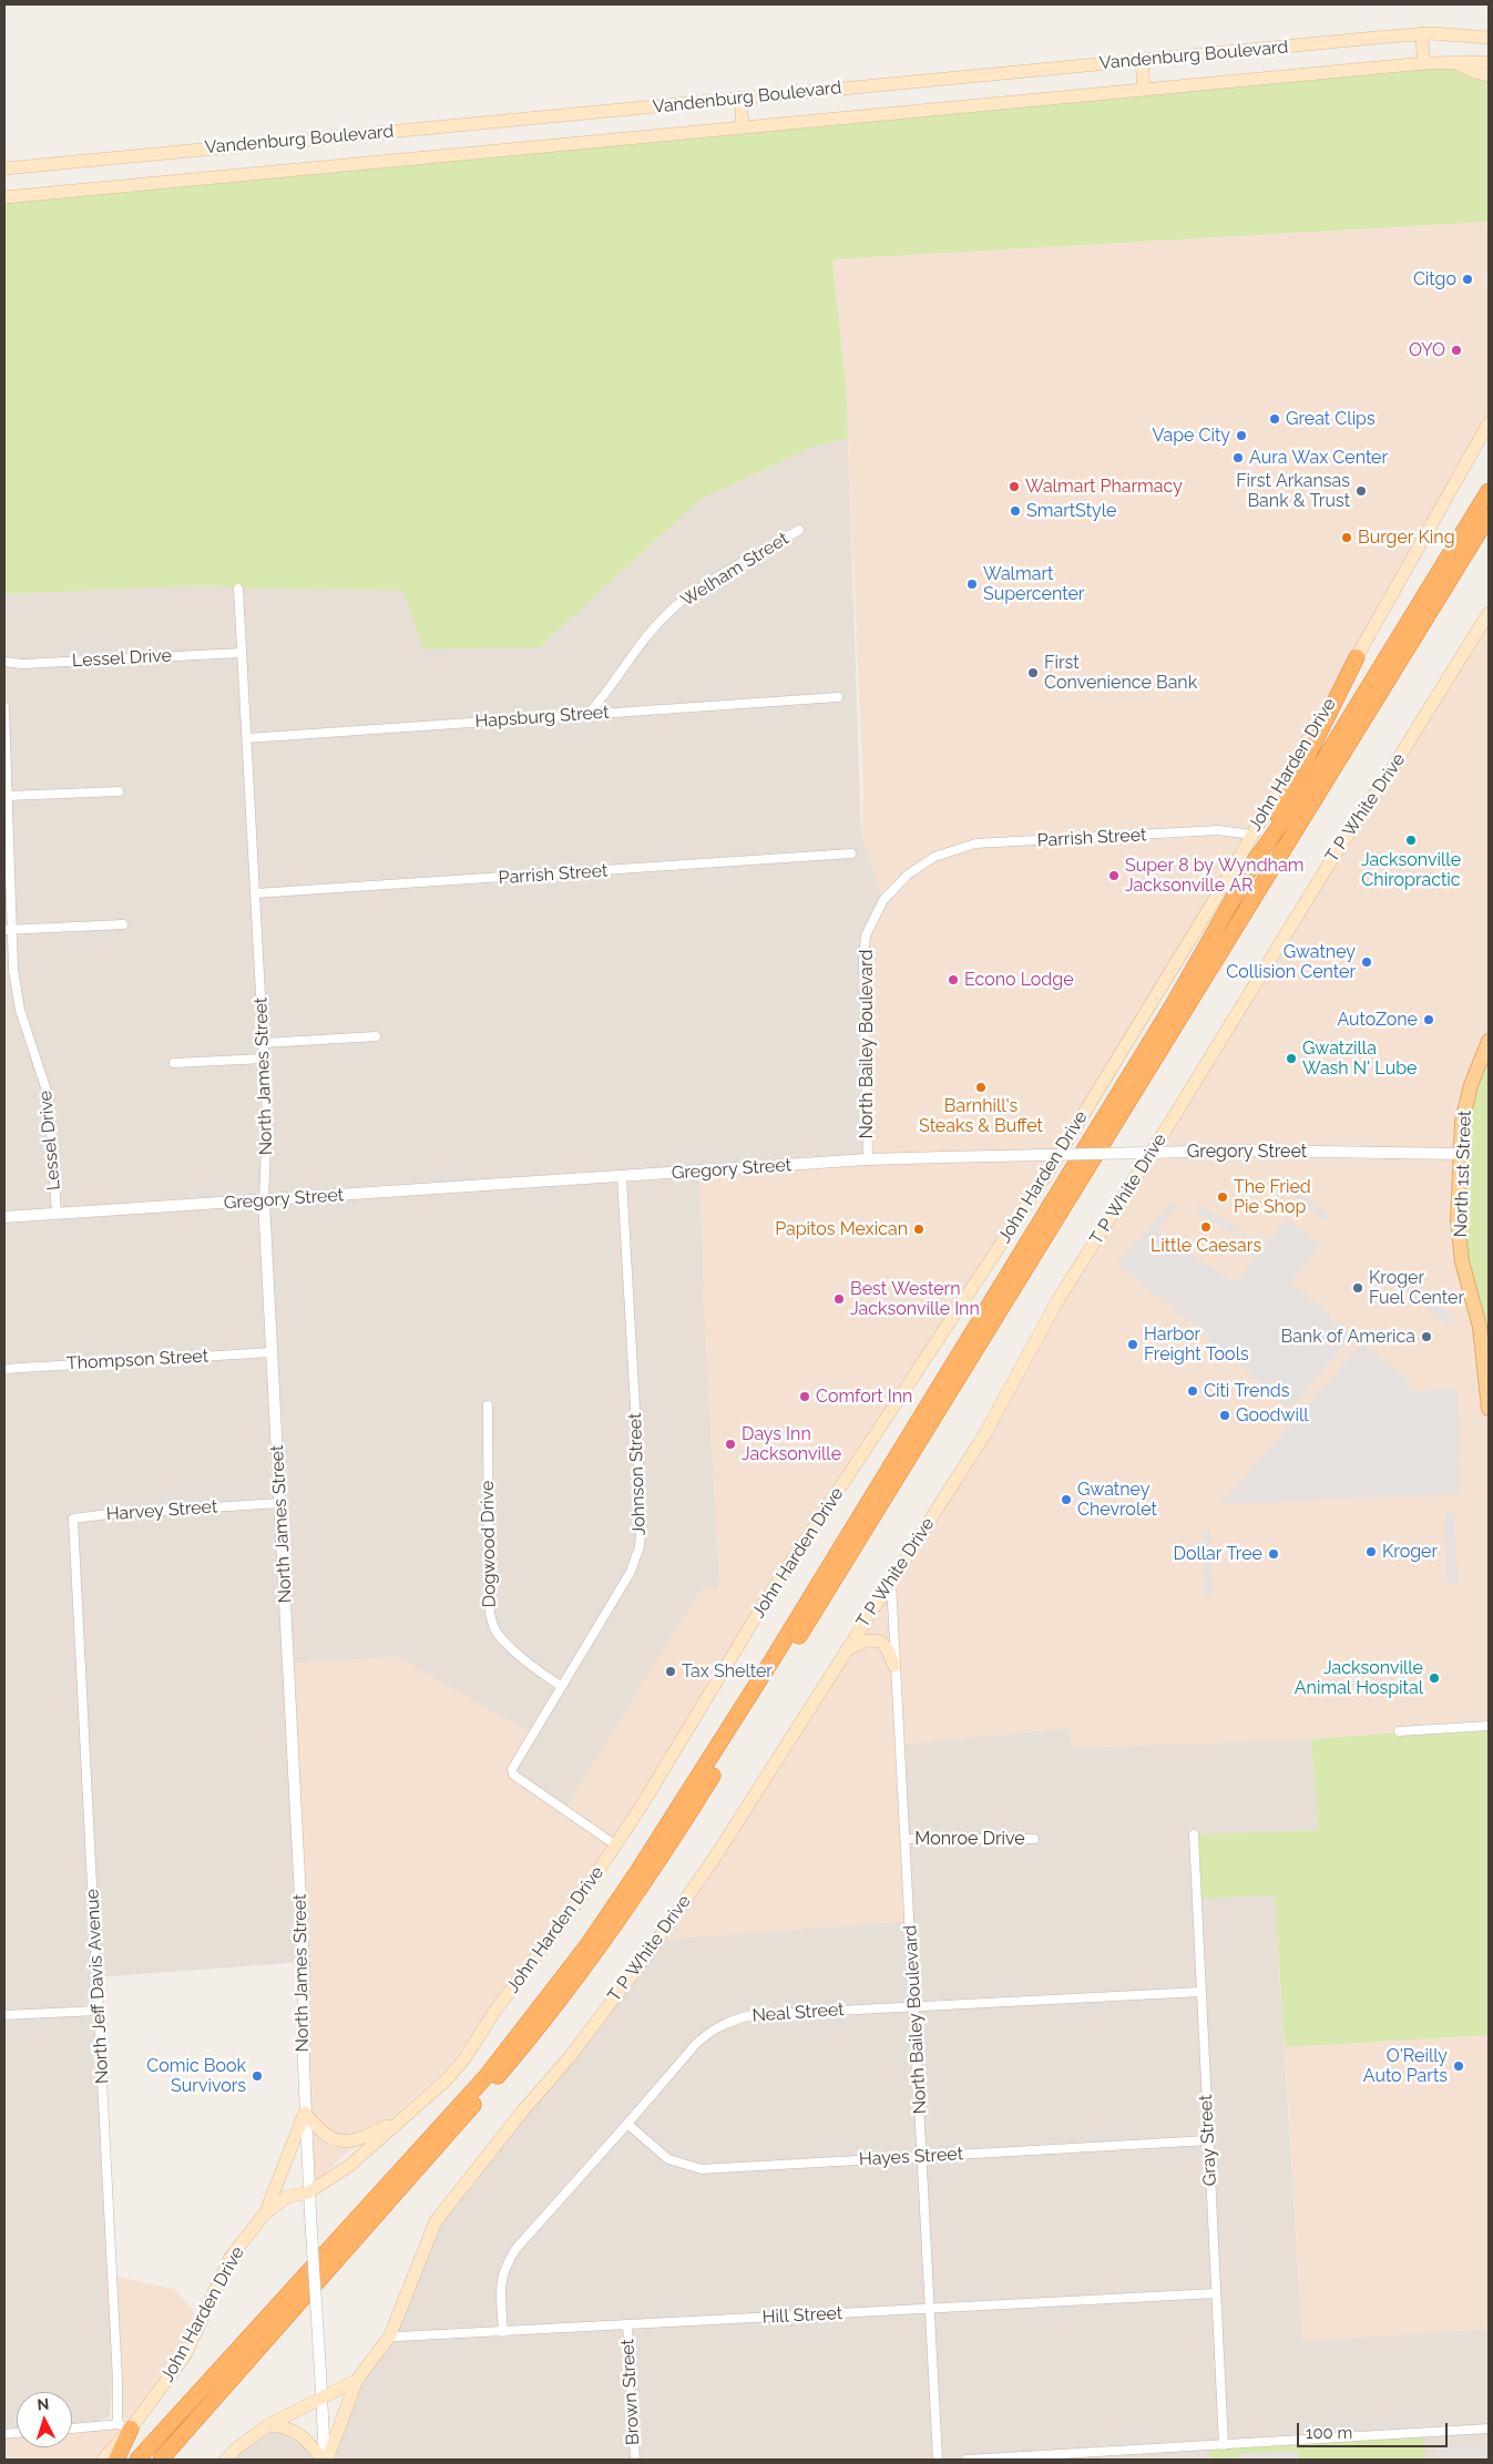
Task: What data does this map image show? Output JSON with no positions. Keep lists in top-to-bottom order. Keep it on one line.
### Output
{"streets":{"main road":["Vandenburg Boulevard","John Harden Drive","T P White Drive","North 1st Street"],"street":["Welham Street","Lessel Drive","Hapsburg Street","Parrish Street","North Bailey Boulevard","North James Street","Gregory Street","Thompson Street","Johnson Street","Harvey Street","Dogwood Drive","Monroe Drive","North Jeff Davis Avenue","Neal Street","Gray Street","Hayes Street","Hill Street","Brown Street"]},"crossings":[["Welham Street","Hapsburg Street"],["Lessel Drive","North James Street"],["Lessel Drive","Gregory Street"],["Hapsburg Street","North James Street"],["John Harden Drive","Parrish Street"],["John Harden Drive","North James Street"],["John Harden Drive","Johnson Street"],["John Harden Drive","North Jeff Davis Avenue"],["T P White Drive","North Bailey Boulevard"],["T P White Drive","North James Street"],["T P White Drive","Hill Street"],["Parrish Street","North Bailey Boulevard"],["Parrish Street","North James Street"],["North Bailey Boulevard","Gregory Street"],["North Bailey Boulevard","Monroe Drive"],["North Bailey Boulevard","Neal Street"],["North Bailey Boulevard","Hayes Street"],["North Bailey Boulevard","Hill Street"],["North James Street","Gregory Street"],["North James Street","Thompson Street"],["North James Street","Harvey Street"],["Gregory Street","North 1st Street"],["Gregory Street","Johnson Street"],["Johnson Street","Dogwood Drive"],["Harvey Street","North Jeff Davis Avenue"],["Neal Street","Gray Street"],["Neal Street","Hayes Street"],["Neal Street","Hill Street"],["Gray Street","Hayes Street"],["Gray Street","Hill Street"],["Hill Street","Brown Street"]],"places":["Citgo","OYO","Great Clips","Vape City","Aura Wax Center","Walmart Pharmacy","First Arkansas Bank & Trust","SmartStyle","Burger King","Walmart Supercenter","First Convenience Bank","Jacksonville Chiropractic","Super 8 by Wyndham Jacksonville AR","Gwatney Collision Center","Econo Lodge","AutoZone","Gwatzilla Wash N' Lube","Barnhill's Steaks & Buffet","The Fried Pie Shop","Little Caesars","Papitos Mexican","Kroger Fuel Center","Best Western Jacksonville Inn","Bank of America","Harbor Freight Tools","Citi Trends","Comfort Inn","Goodwill","Days Inn Jacksonville","Gwatney Chevrolet","Kroger","Dollar Tree","Tax Shelter","Jacksonville Animal Hospital","O'Reilly Auto Parts","Comic Book Survivors"],"scale_bar":"100 m","north":"top"}
